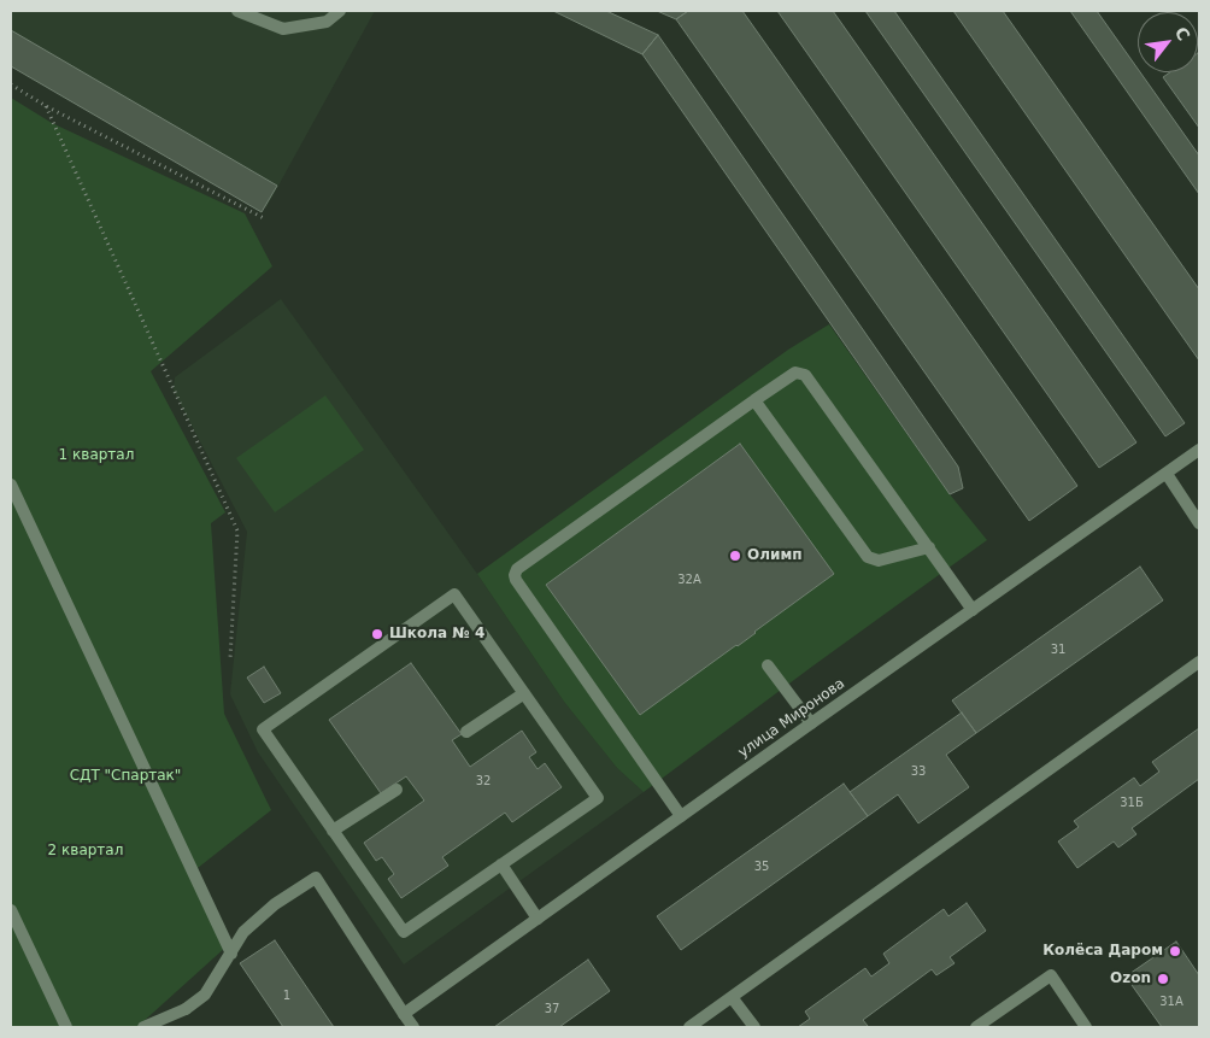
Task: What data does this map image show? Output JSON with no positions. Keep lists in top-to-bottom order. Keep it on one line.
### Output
{"streets":{"street":["улица Миронова"]},"parks":["1 квартал","СДТ \"Спартак\"","2 квартал"],"places":["Олимп","Школа № 4","Колёса Даром","Ozon"],"house_numbers":["32А","31","33","32","31Б","35","1","31А","37"],"north":"top right"}
